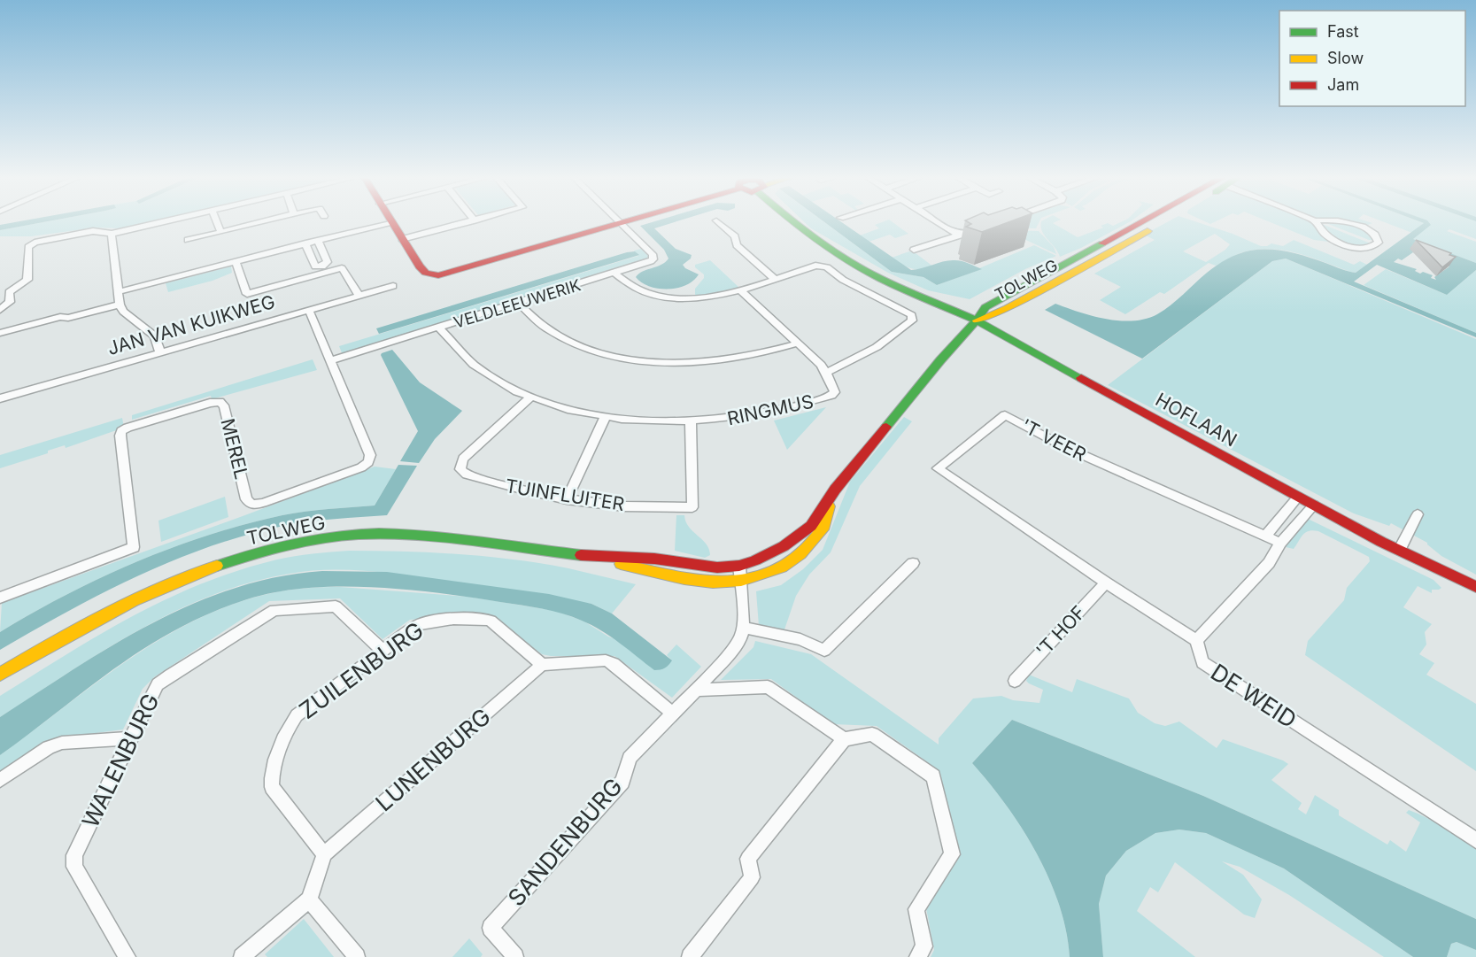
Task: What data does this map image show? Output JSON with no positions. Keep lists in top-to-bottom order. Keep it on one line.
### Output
{"streets":{"main road":["TOLWEG","HOFLAAN"],"street":["VELDLEEUWERIK","JAN VAN KUIKWEG","RINGMUS","'T VEER","MEREL","TUINFLUITER","'T HOF","ZUILENBURG","DE WEID","LUNENBURG","WALENBURG","SANDENBURG"]},"crossings":[["TOLWEG","HOFLAAN"],["TOLWEG","SANDENBURG"],["VELDLEEUWERIK","RINGMUS"],["VELDLEEUWERIK","MEREL"],["JAN VAN KUIKWEG","MEREL"],["RINGMUS","TUINFLUITER"],["'T VEER","'T HOF"],["ZUILENBURG","LUNENBURG"],["ZUILENBURG","WALENBURG"]],"legend":["Fast","Slow","Jam"]}
